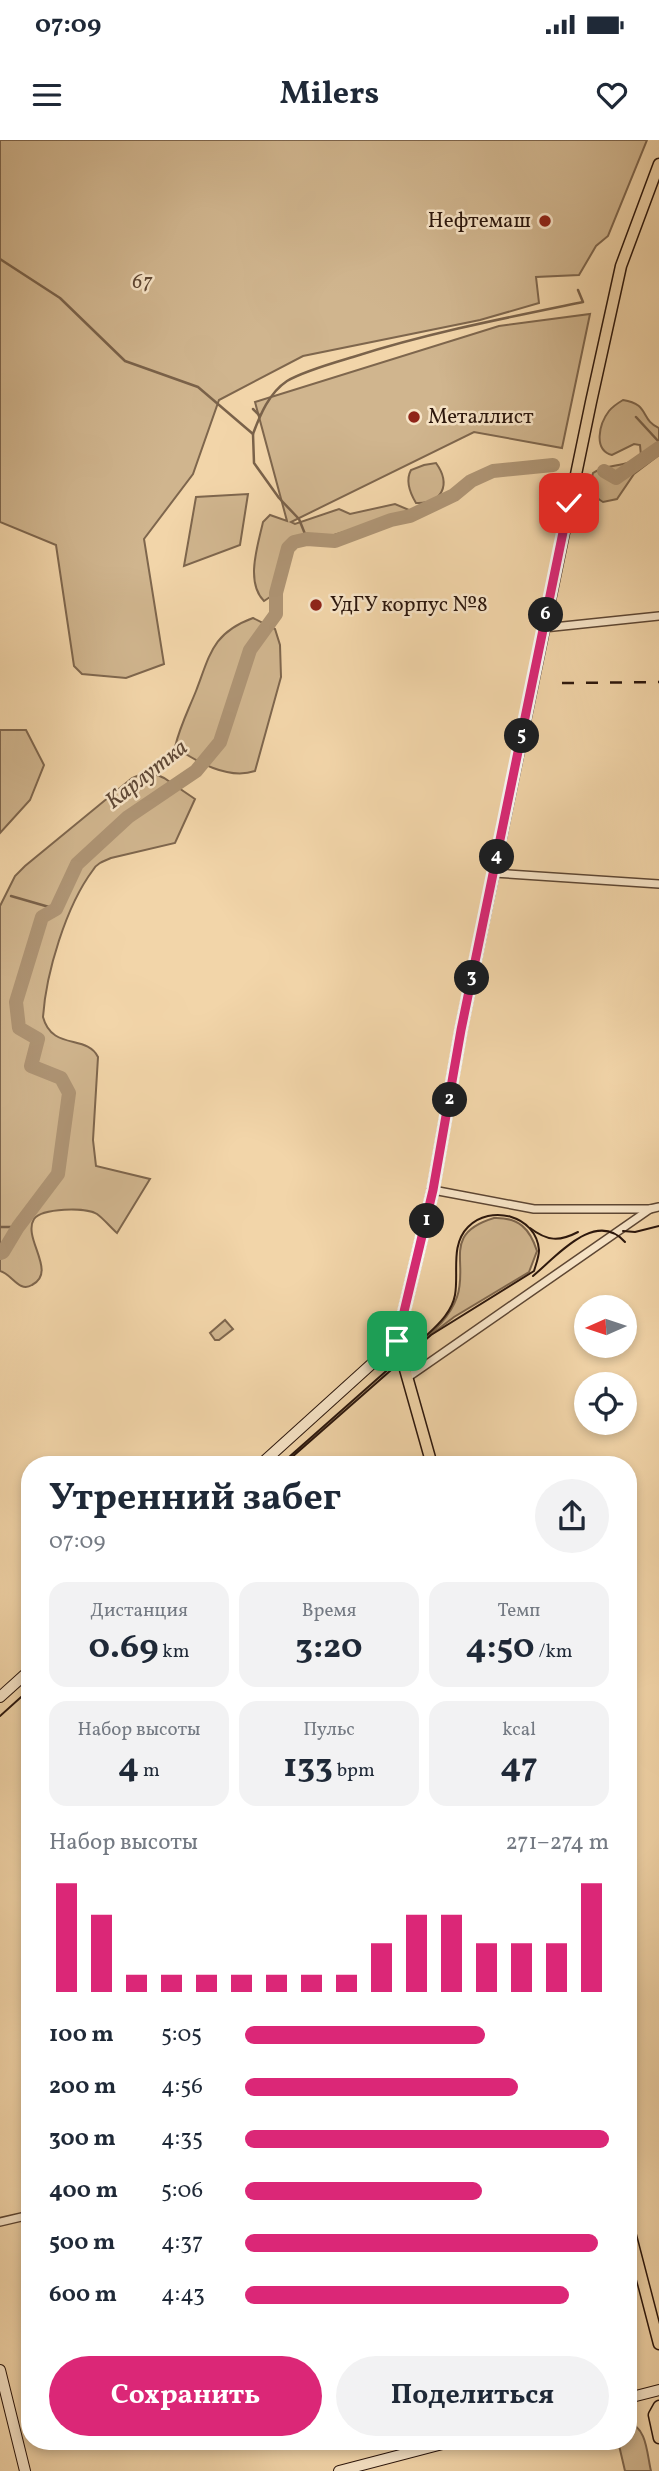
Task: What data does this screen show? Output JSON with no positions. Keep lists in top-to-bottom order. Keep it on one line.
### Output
{"water":["Карлутка"],"parks":["67"],"places":["Нефтемаш","Металлист","УдГУ корпус №8"],"north":"left","page":{"status":"07:09","header":"Milers","pins":["6","5","4","3","2","1"],"heading":["Утренний забег","07:09"],"stats":[["Дистанция","0.69 km"],["Время","3:20"],["Темп","4:50 /km"],["Набор высоты","4 m"],["Пульс","133 bpm"],["kcal","47"]],"chart":["Набор высоты","271–274 m"],"list":[{"name":"100 m","note":"5:05"},{"name":"200 m","note":"4:56"},{"name":"300 m","note":"4:35"},{"name":"400 m","note":"5:06"},{"name":"500 m","note":"4:37"},{"name":"600 m","note":"4:43"}],"buttons":["Сохранить","Поделиться"]}}
